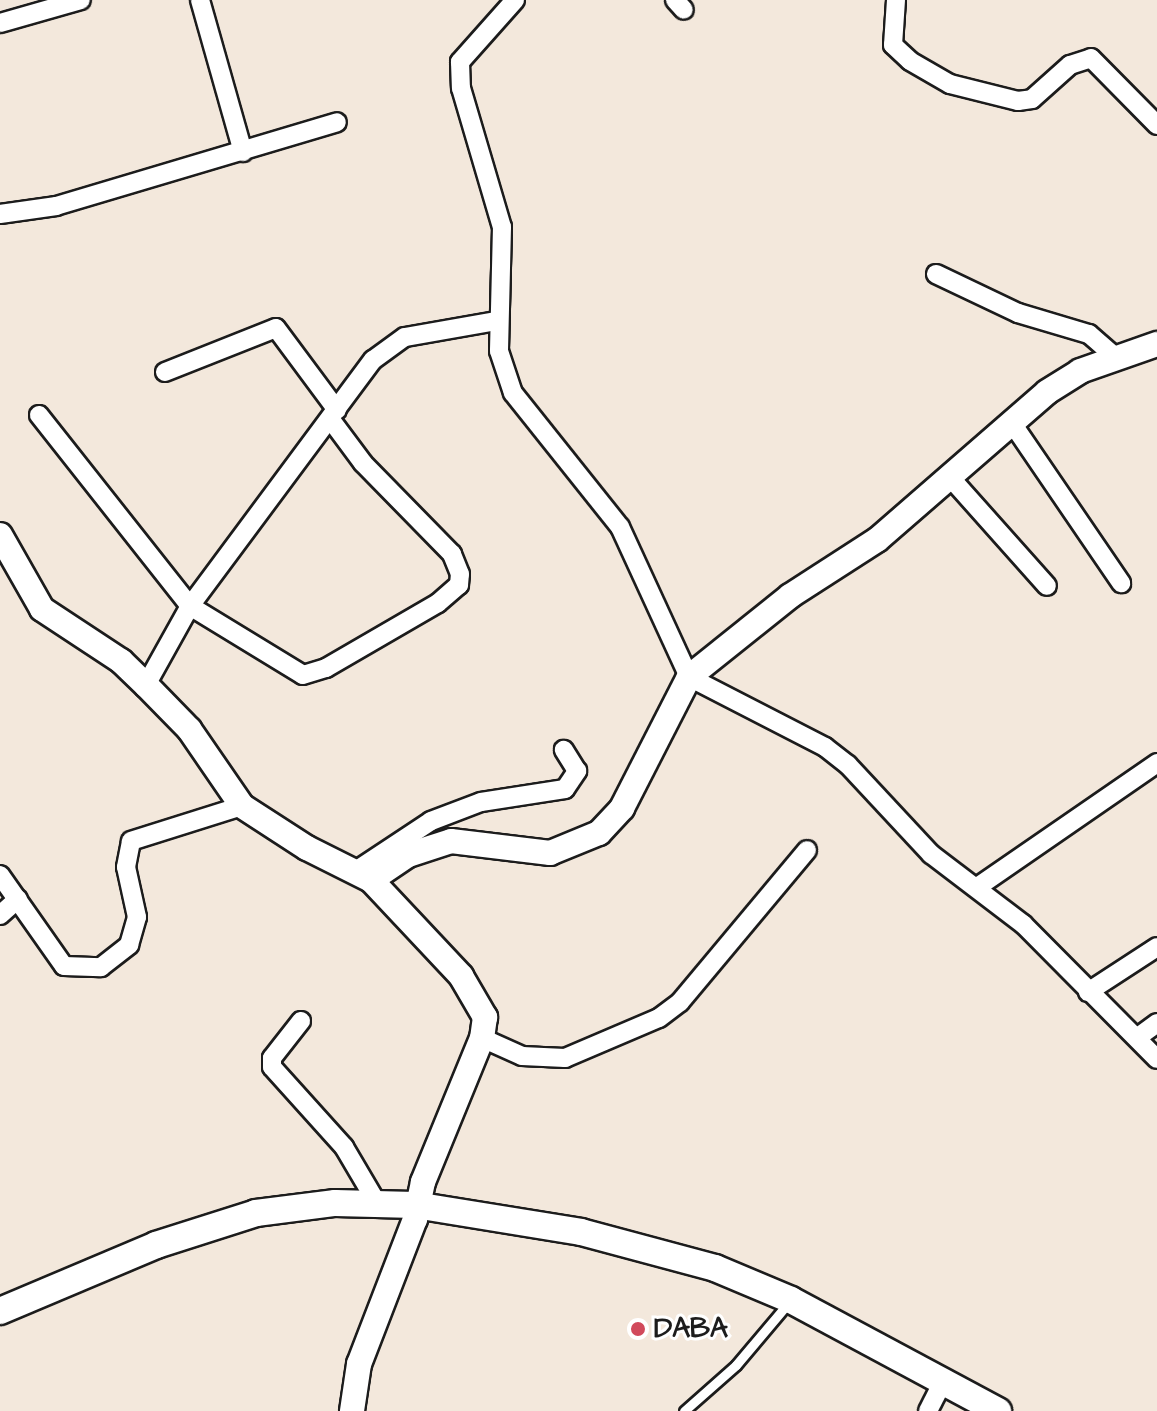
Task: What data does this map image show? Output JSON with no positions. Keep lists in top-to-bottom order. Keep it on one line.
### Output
{"places":["DABA"]}
